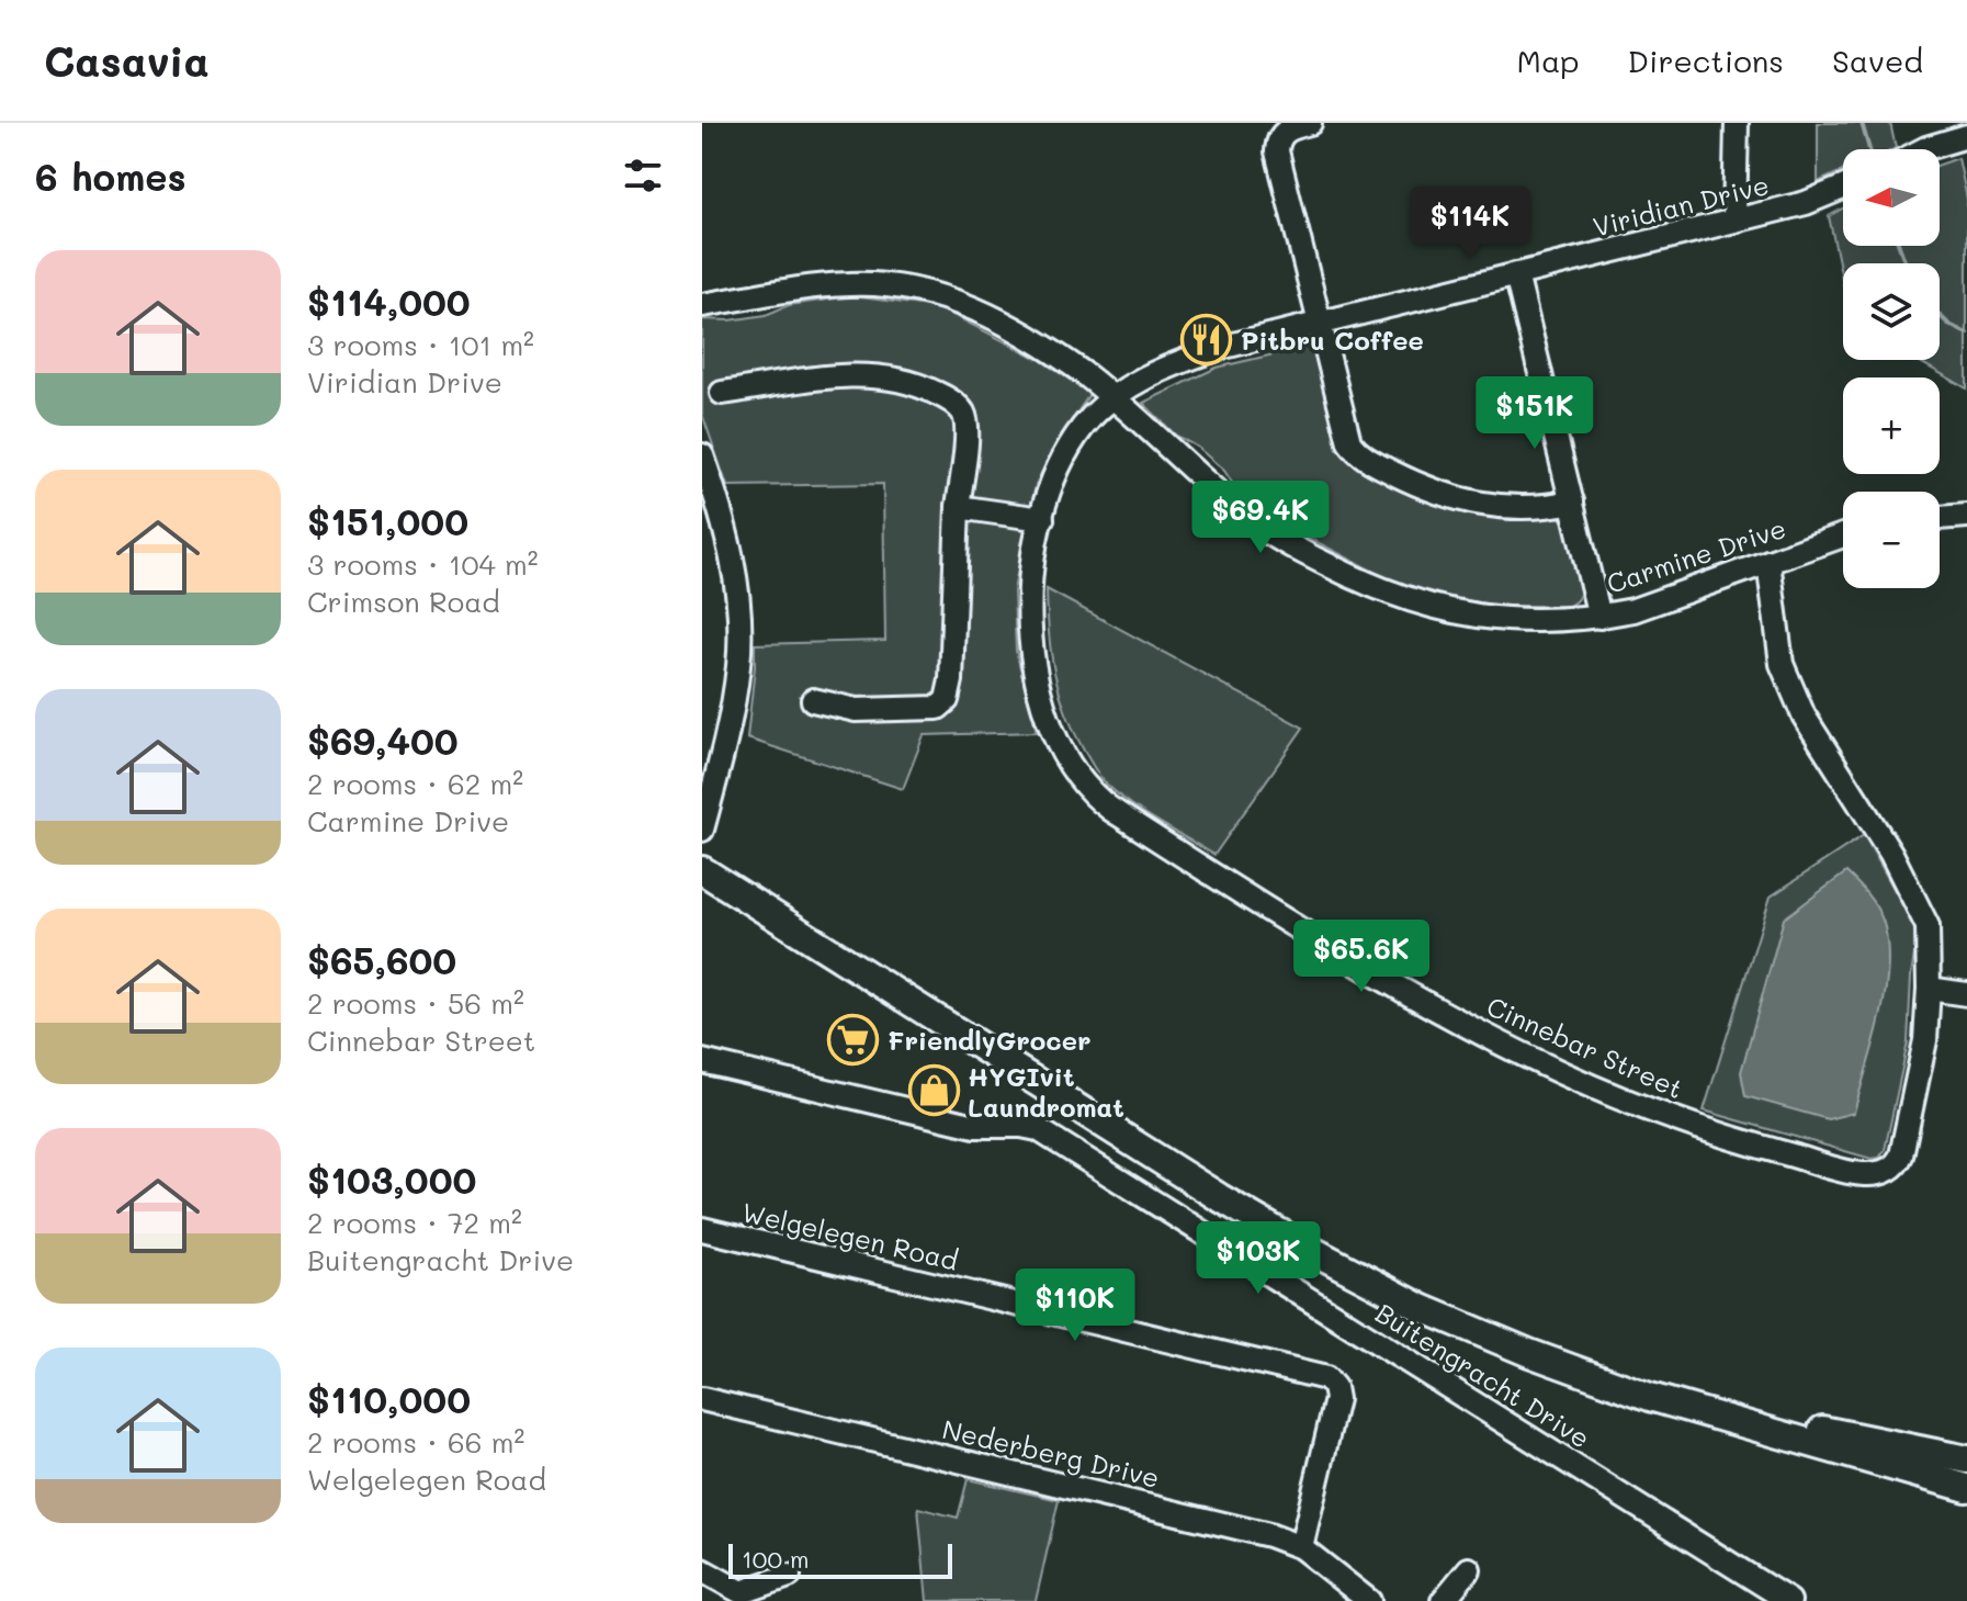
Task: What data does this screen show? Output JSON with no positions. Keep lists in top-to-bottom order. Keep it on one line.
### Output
{"streets":{"street":["Viridian Drive","Carmine Drive","Cinnebar Street","Welgelegen Road","Buitengracht Drive","Nederberg Drive"]},"crossings":[["Viridian Drive","Carmine Drive"],["Viridian Drive","Cinnebar Street"],["Carmine Drive","Cinnebar Street"],["Welgelegen Road","Nederberg Drive"]],"places":{"restaurant":["Pitbru Coffee"],"supermarket":["FriendlyGrocer"],"shop":["HYGIvit Laundromat"]},"scale_bar":"100 m","north":"left","page":{"header":"Casavia","nav":["Map","Directions","Saved"],"heading":"6 homes","map_buttons":["+","−"],"price":["$114K","$151K","$69.4K","$65.6K","$103K","$110K"],"list":[{"name":"$114,000","note":"3 rooms · 101 m² · Viridian Drive"},{"name":"$151,000","note":"3 rooms · 104 m² · Crimson Road"},{"name":"$69,400","note":"2 rooms · 62 m² · Carmine Drive"},{"name":"$65,600","note":"2 rooms · 56 m² · Cinnebar Street"},{"name":"$103,000","note":"2 rooms · 72 m² · Buitengracht Drive"},{"name":"$110,000","note":"2 rooms · 66 m² · Welgelegen Road"}],"scale":"100 m"}}
